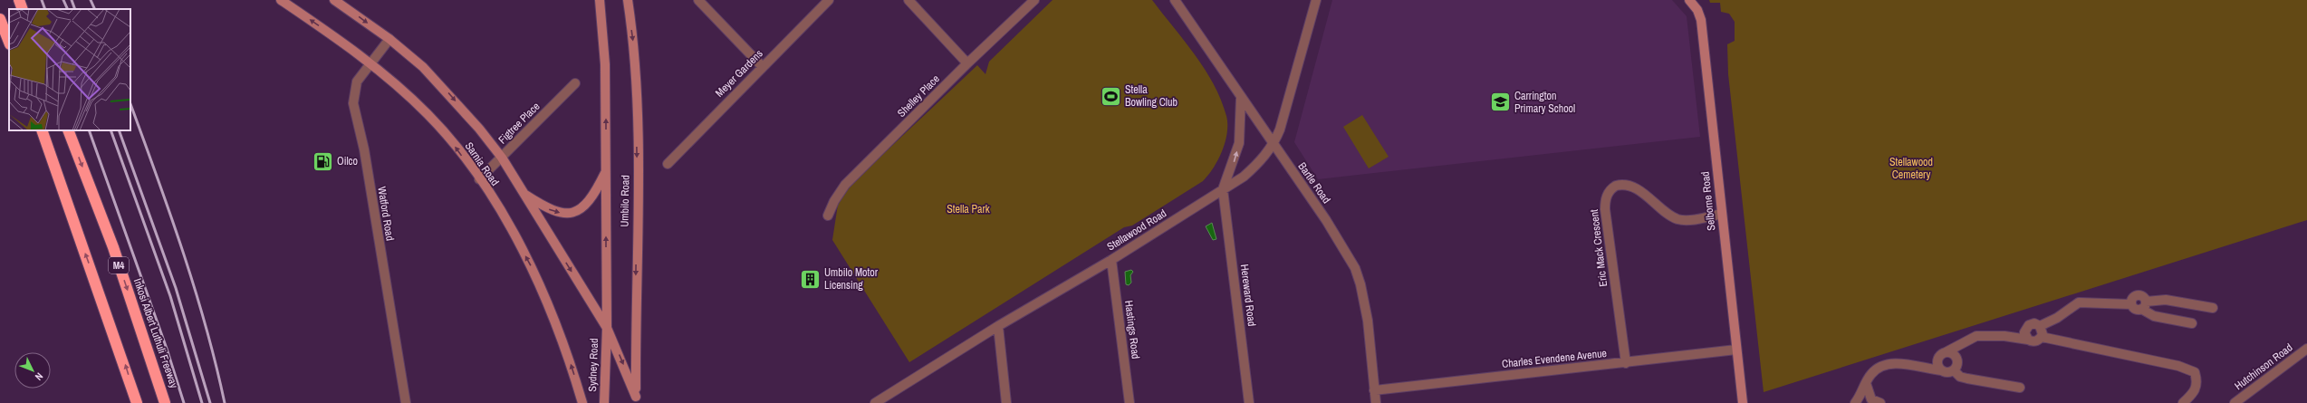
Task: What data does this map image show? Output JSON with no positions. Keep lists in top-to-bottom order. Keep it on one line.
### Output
{"streets":{"highway":["M4","Inkosi Albert Luthuli Freeway"],"main road":["Sarnia Road","Umbilo Road","Selborne Road","Sydney Road"],"street":["Meyer Gardens","Shelley Place","Figtree Place","Bartle Road","Watford Road","Stellawood Road","Eric Mack Crescent","Hereward Road","Hastings Road","Charles Evendene Avenue","Hutchinson Road"]},"crossings":[["Figtree Place","Sarnia Road"],["Sarnia Road","Umbilo Road"],["Sarnia Road","Watford Road"],["Sarnia Road","Sydney Road"],["Bartle Road","Stellawood Road"],["Bartle Road","Charles Evendene Avenue"],["Umbilo Road","Sydney Road"],["Selborne Road","Eric Mack Crescent"],["Selborne Road","Charles Evendene Avenue"],["Stellawood Road","Hereward Road"],["Stellawood Road","Hastings Road"],["Eric Mack Crescent","Charles Evendene Avenue"]],"parks":["Stellawood Cemetery","Stella Park"],"places":{"sports":["Stella Bowling Club"],"school or university":["Carrington Primary School"],"fuel station":["Oilco"],"building":["Umbilo Motor Licensing"]},"north":"bottom right"}
